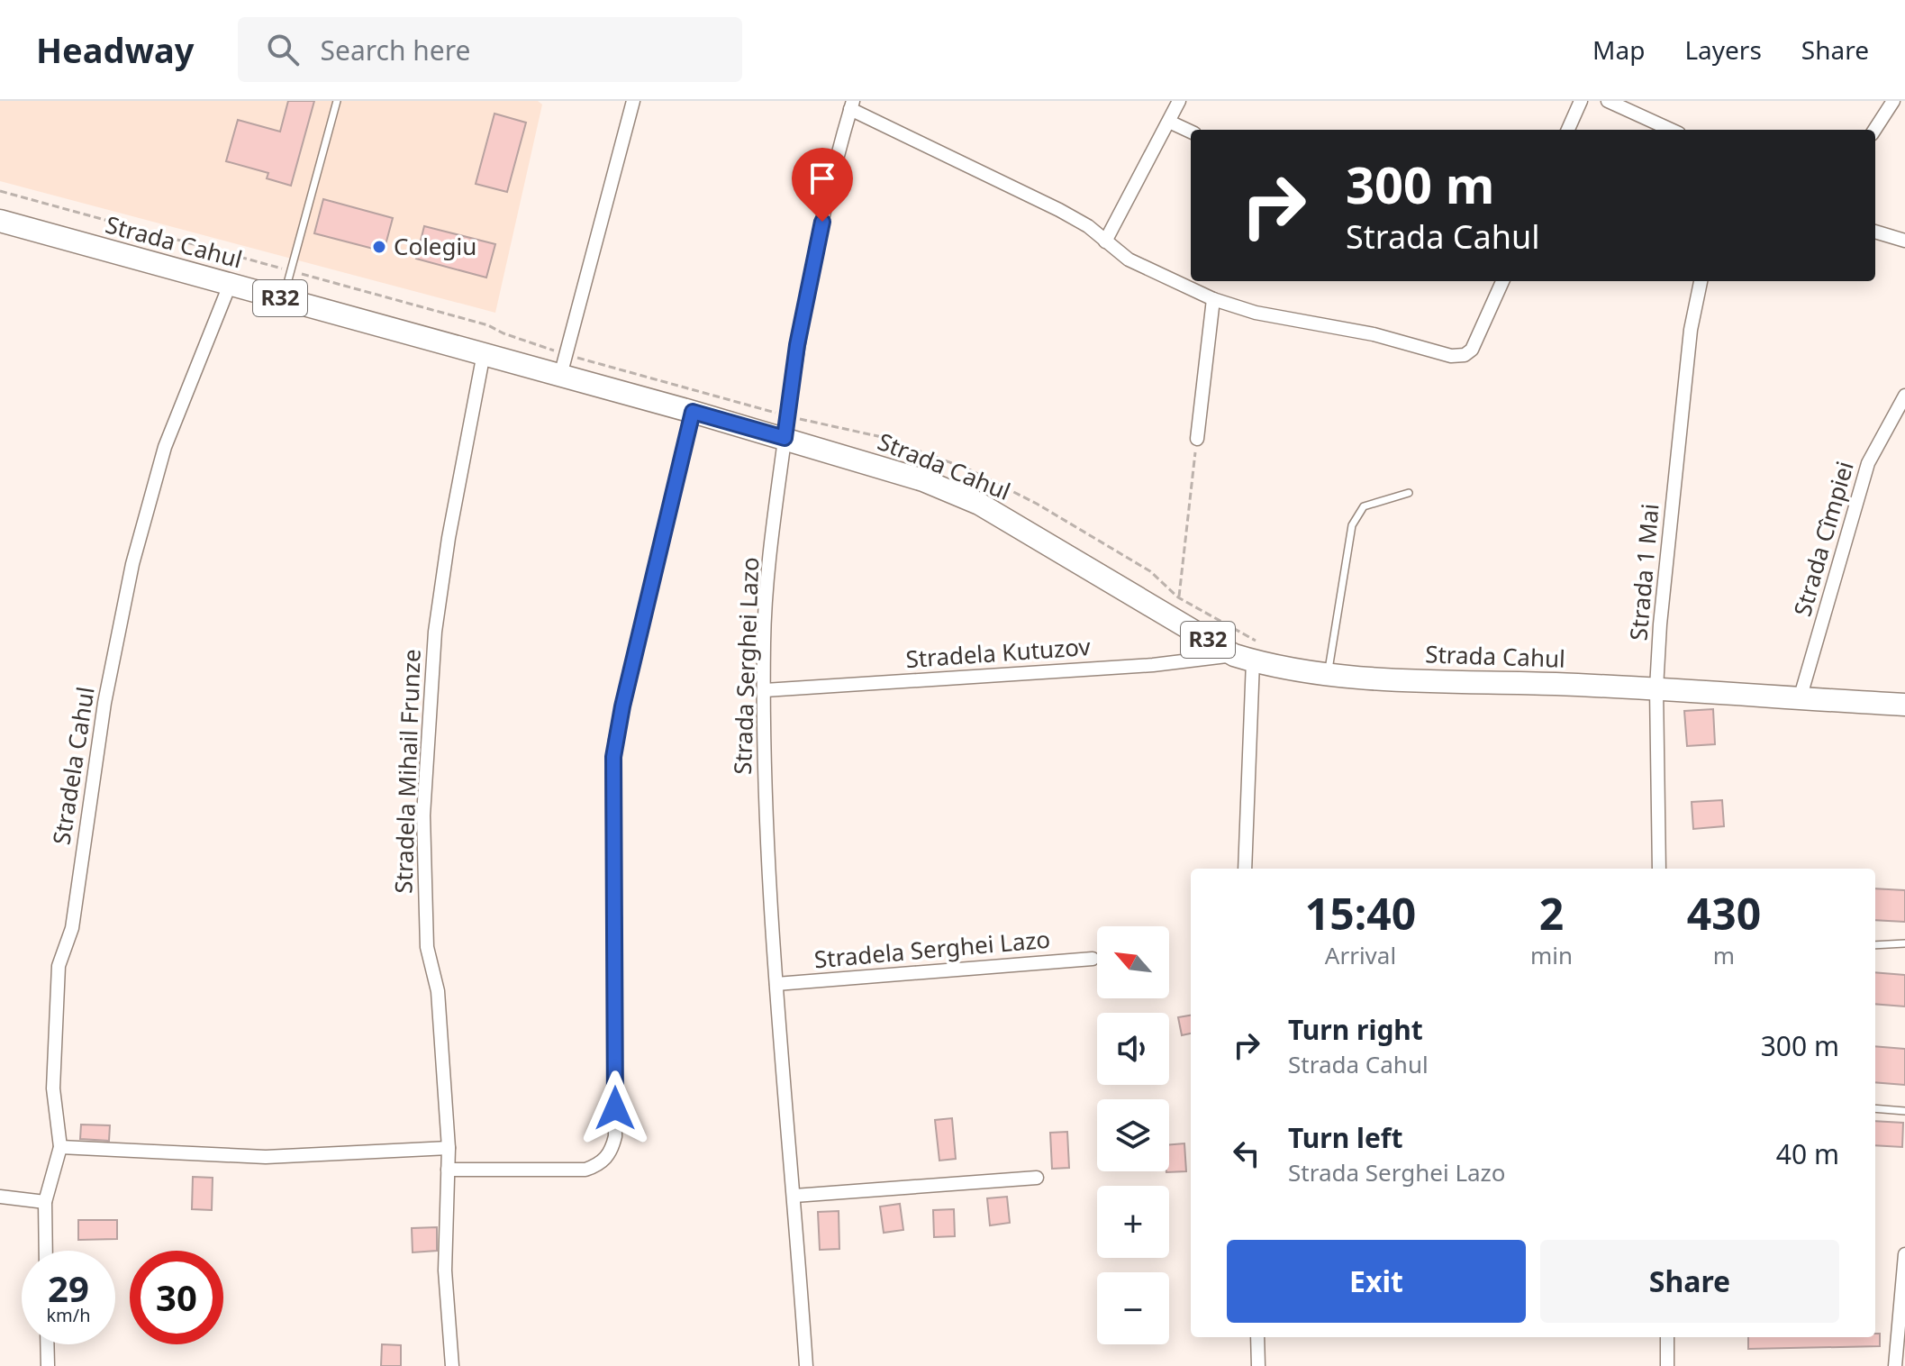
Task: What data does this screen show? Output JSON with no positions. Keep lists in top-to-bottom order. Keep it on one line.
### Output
{"streets":{"main road":["Strada Cahul","R32"],"street":["Strada Cîmpiei","Strada 1 Mai","Stradela Kutuzov","Strada Serghei Lazo","Stradela Cahul","Stradela Mihail Frunze","Stradela Serghei Lazo"]},"crossings":[["Strada Cahul","Strada Cîmpiei"],["Strada Cahul","Strada 1 Mai"],["Strada Cahul","Stradela Kutuzov"],["Strada Cahul","Strada Serghei Lazo"],["Strada Cahul","Stradela Cahul"],["Strada Cahul","Stradela Mihail Frunze"],["Stradela Kutuzov","Strada Serghei Lazo"],["Strada Serghei Lazo","Stradela Serghei Lazo"]],"places":["Colegiu"],"north":"top left","page":{"header":"Headway","search":"Search here","nav":["Map","Layers","Share"],"turn":["300 m","Strada Cahul"],"eta":["15:40","Arrival","2","min","430","m"],"map_buttons":["+","−"],"list":[{"name":"Turn right","note":"Strada Cahul","value":"300 m"},{"name":"Turn left","note":"Strada Serghei Lazo","value":"40 m"}],"buttons":["Exit","Share"],"speed":"29 km/h","limit":"30"}}
